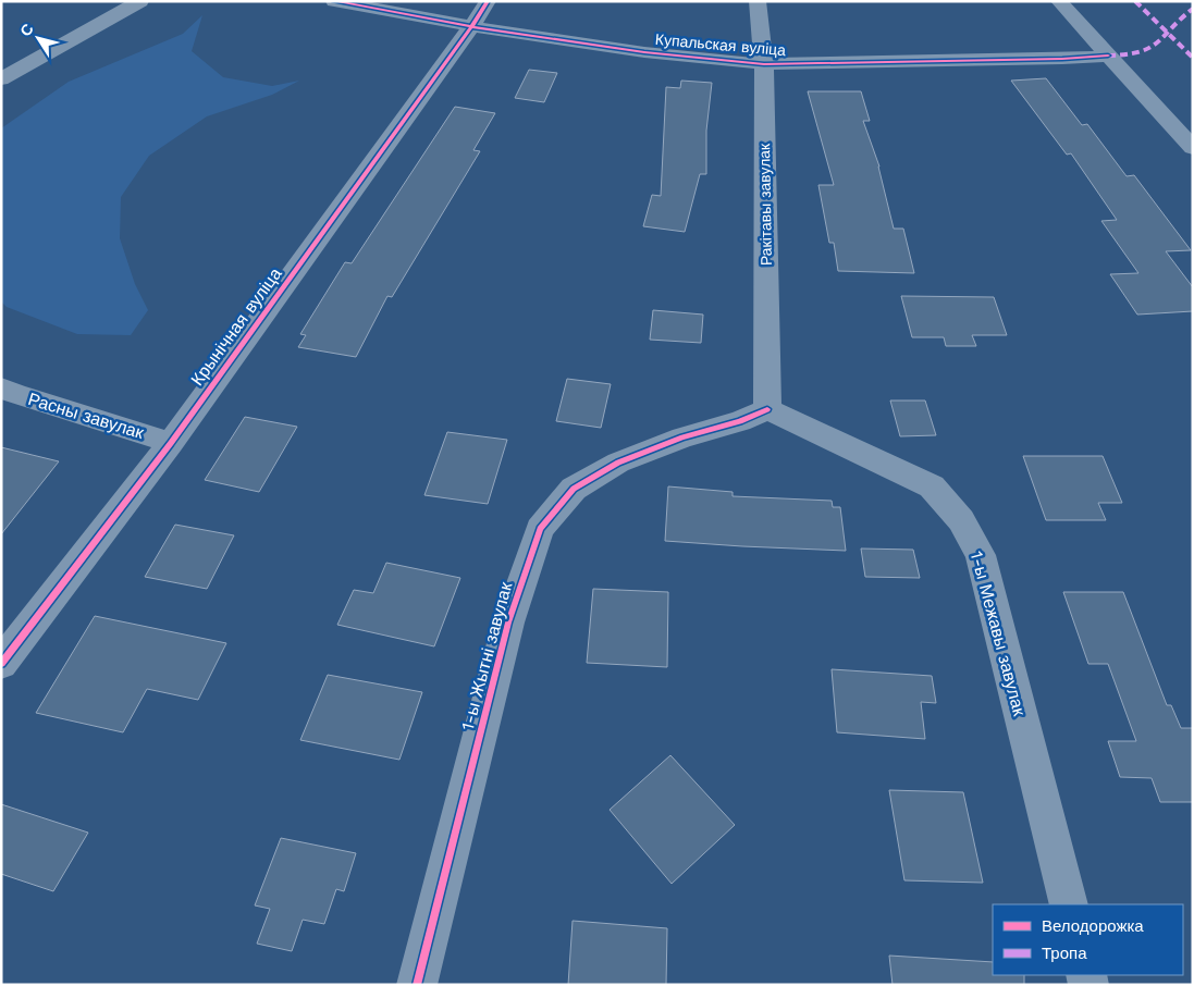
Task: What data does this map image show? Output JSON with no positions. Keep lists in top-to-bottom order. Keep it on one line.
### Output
{"streets":{"street":["Купальская вуліца","Ракітавы завулак","Крынічная вуліца","Расны завулак","1-ы Межавы завулак","1-ы Жытні завулак"]},"crossings":[["Купальская вуліца","Ракітавы завулак"],["Купальская вуліца","Крынічная вуліца"],["Ракітавы завулак","1-ы Межавы завулак"],["Ракітавы завулак","1-ы Жытні завулак"],["Крынічная вуліца","Расны завулак"],["1-ы Межавы завулак","1-ы Жытні завулак"]],"legend":["Велодорожка","Тропа"],"north":"top left"}
